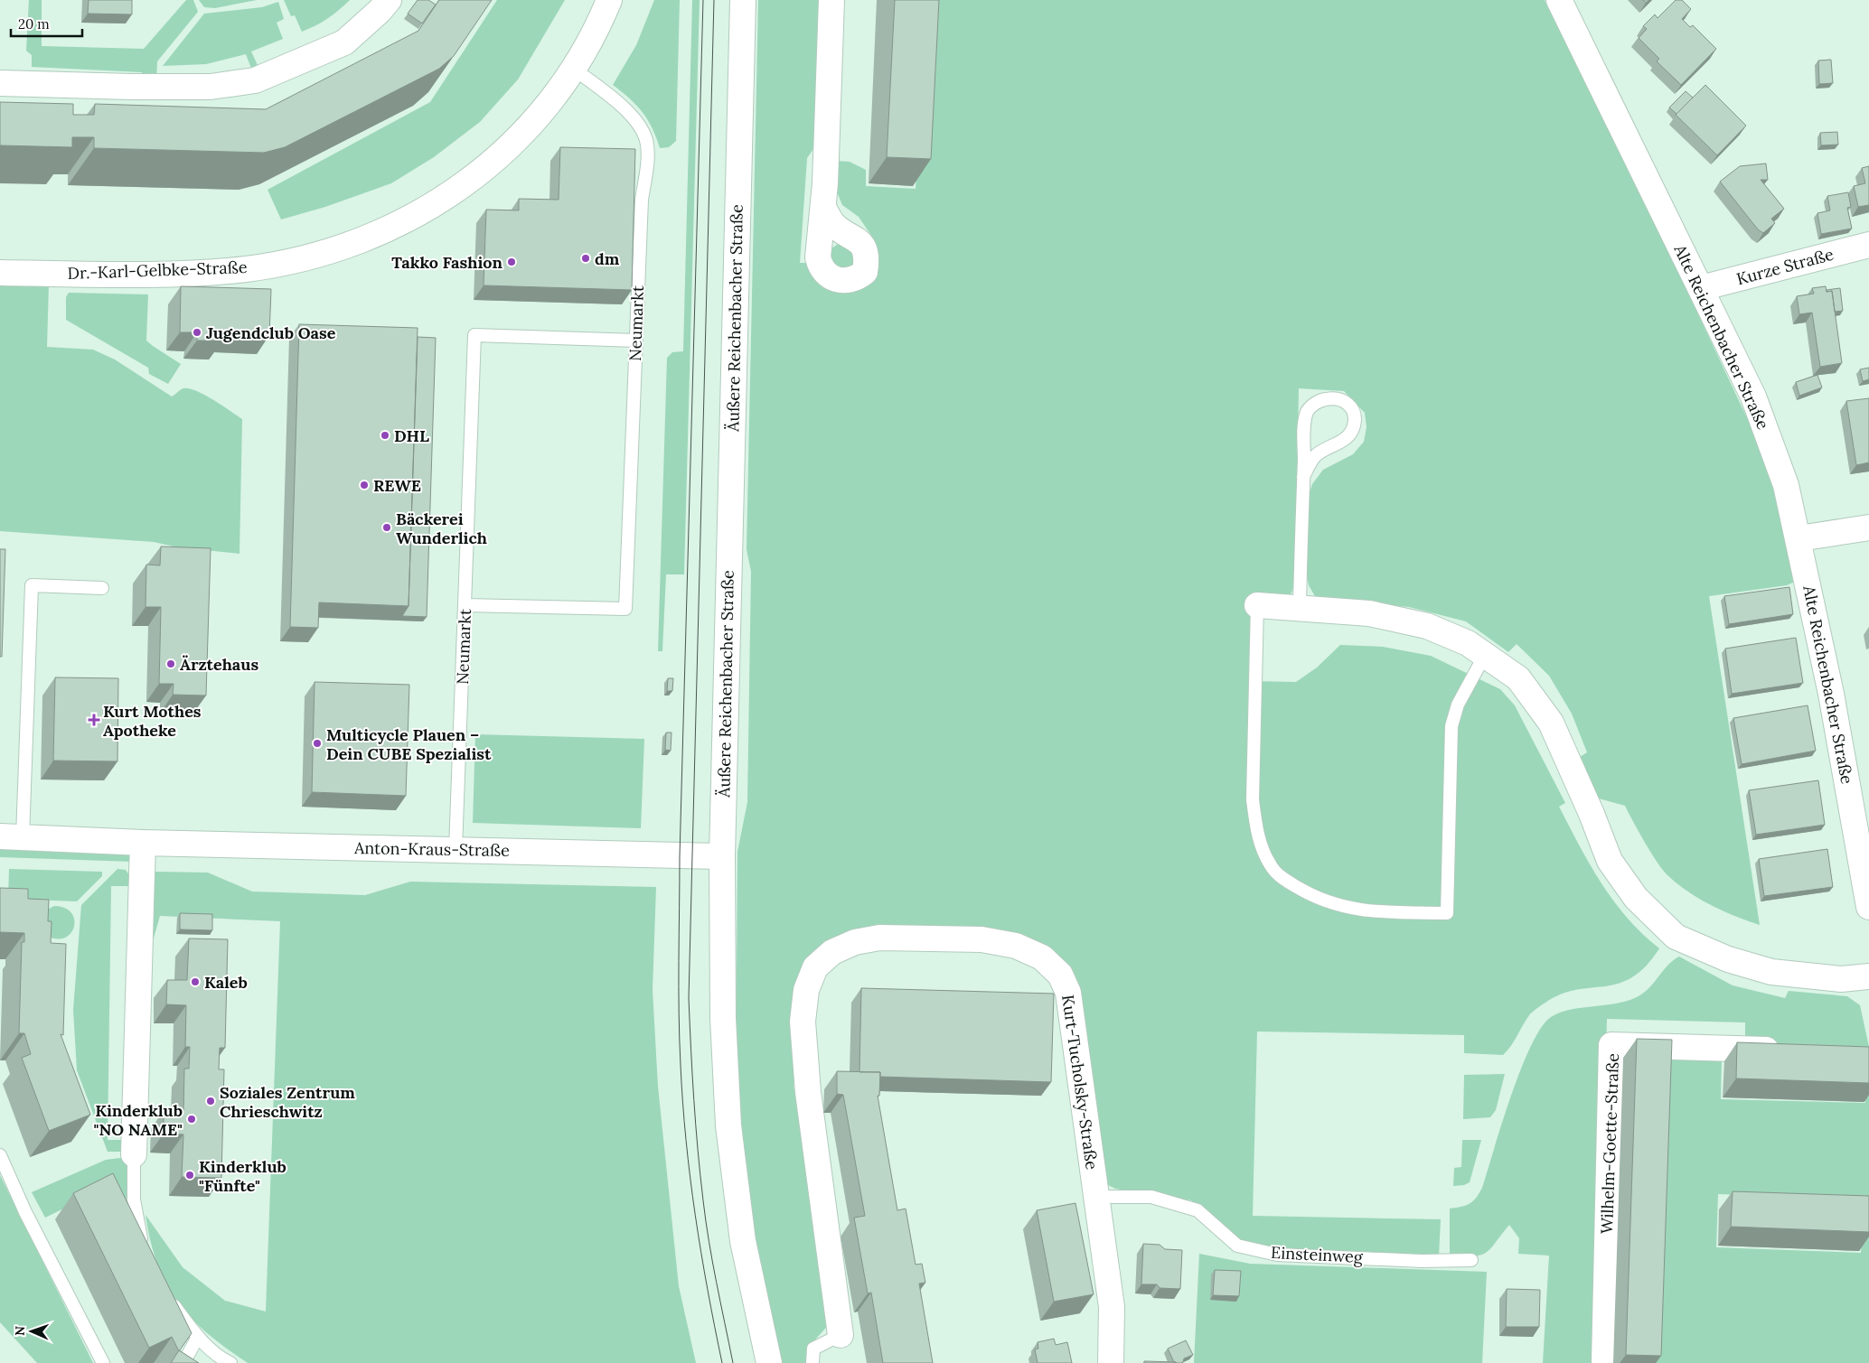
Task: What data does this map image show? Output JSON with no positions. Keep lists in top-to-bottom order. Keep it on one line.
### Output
{"streets":{"street":["Kurze Straße","Dr.-Karl-Gelbke-Straße","Äußere Reichenbacher Straße","Alte Reichenbacher Straße","Anton-Kraus-Straße","Kurt-Tucholsky-Straße","Wilhelm-Goette-Straße"],"lane":["Neumarkt","Einsteinweg"]},"crossings":[["Kurze Straße","Alte Reichenbacher Straße"],["Dr.-Karl-Gelbke-Straße","Neumarkt"],["Äußere Reichenbacher Straße","Anton-Kraus-Straße"],["Neumarkt","Anton-Kraus-Straße"],["Kurt-Tucholsky-Straße","Einsteinweg"]],"places":{"other":["dm","Takko Fashion","Jugendclub Oase","DHL","REWE","Bäckerei Wunderlich","Ärztehaus","Multicycle Plauen – Dein CUBE Spezialist","Kaleb","Soziales Zentrum Chrieschwitz","Kinderklub \"NO NAME\"","Kinderklub \"Fünfte\""],"health":["Kurt Mothes Apotheke"]},"scale_bar":"20 m","north":"left"}
